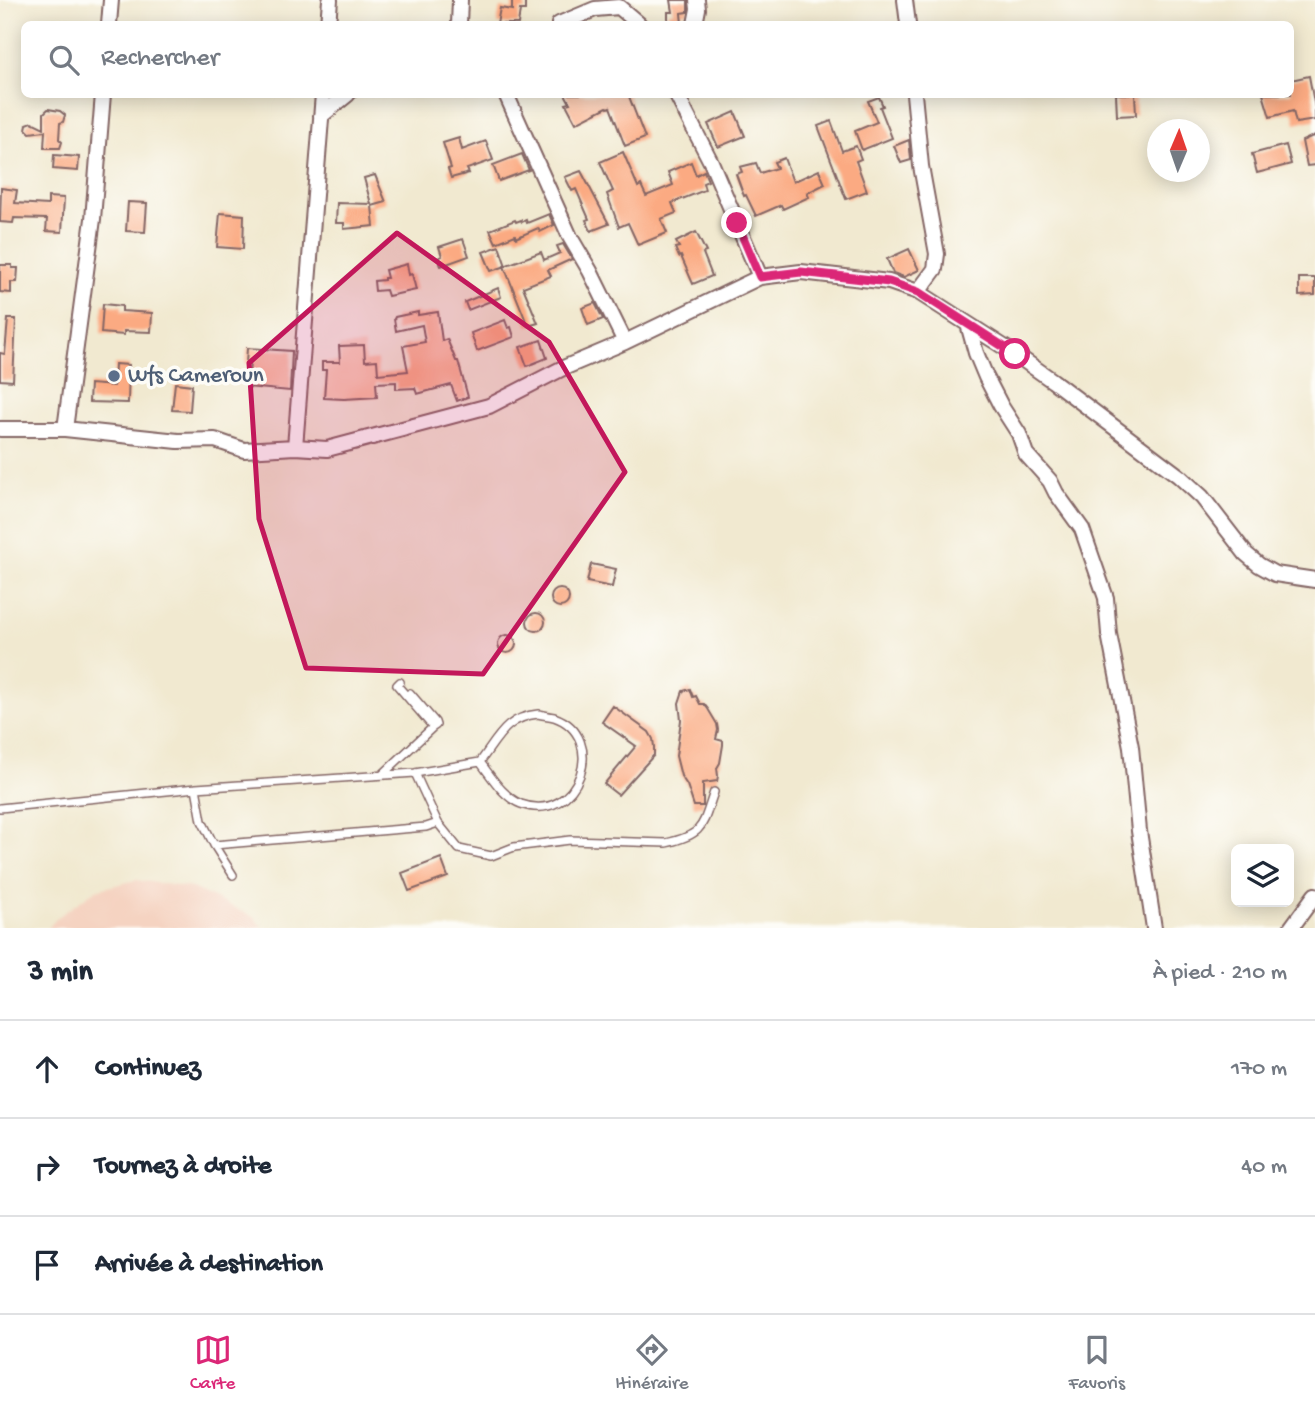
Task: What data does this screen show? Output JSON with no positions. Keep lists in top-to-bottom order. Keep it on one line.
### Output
{"places":["Wfs Cameroun"],"north":"top","page":{"search":"Rechercher","heading":["3 min","À pied · 210 m"],"list":[["Continuez","170 m"],["Tournez à droite","40 m"],"Arrivée à destination"],"nav":["Carte","Itinéraire","Favoris"]}}
